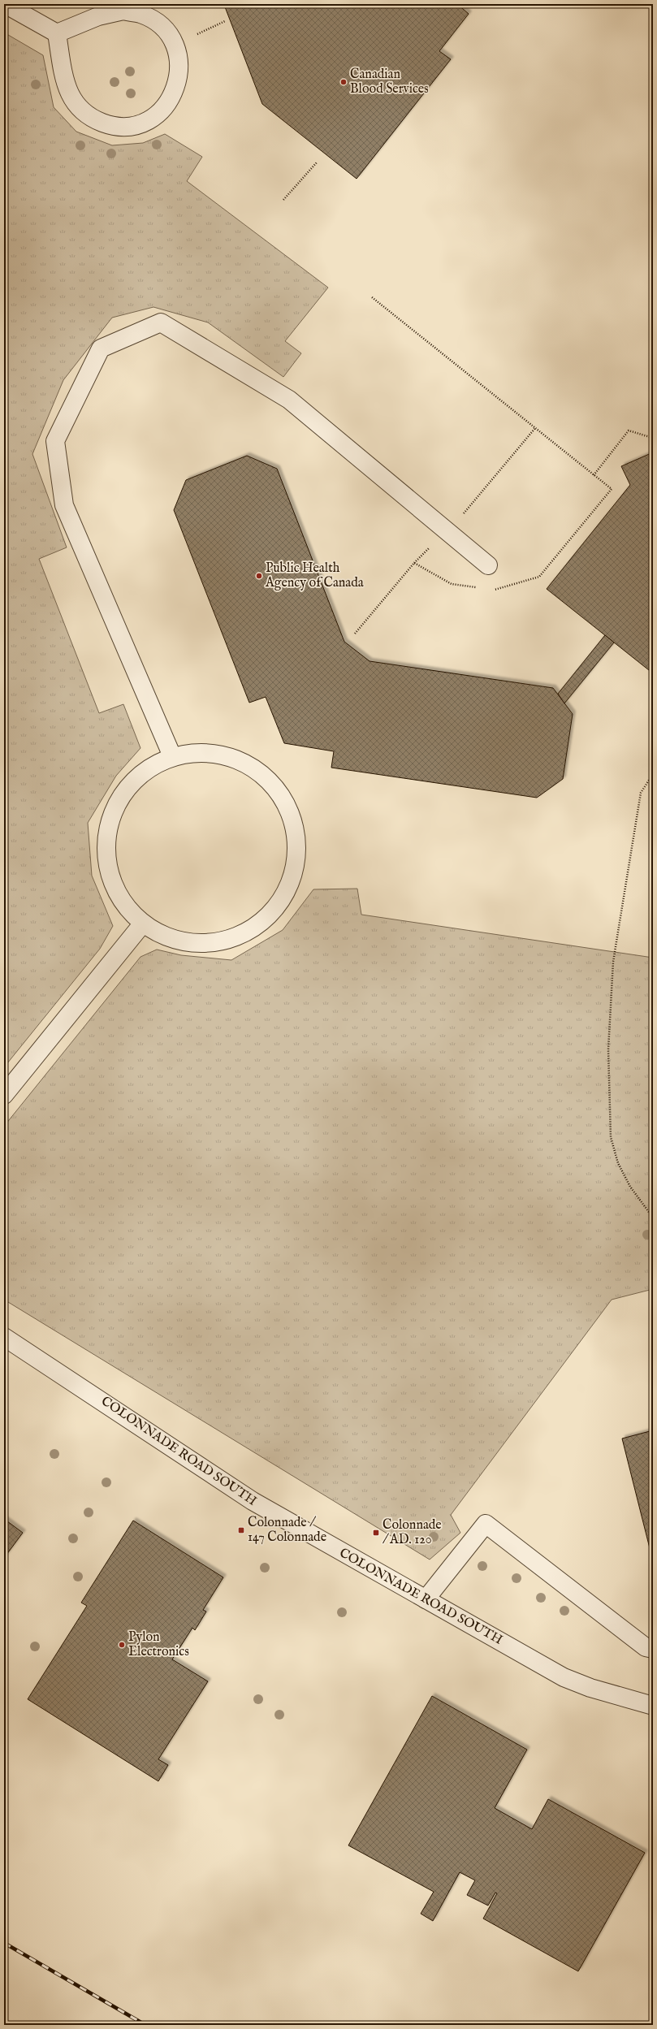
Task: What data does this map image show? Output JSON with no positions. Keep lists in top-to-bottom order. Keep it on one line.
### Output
{"streets":{"street":["COLONNADE ROAD SOUTH"]},"places":{"other":["Canadian Blood Services","Public Health Agency of Canada","Pylon Electronics"],"transit":["Colonnade / 147 Colonnade","Colonnade / AD. 120"]}}
